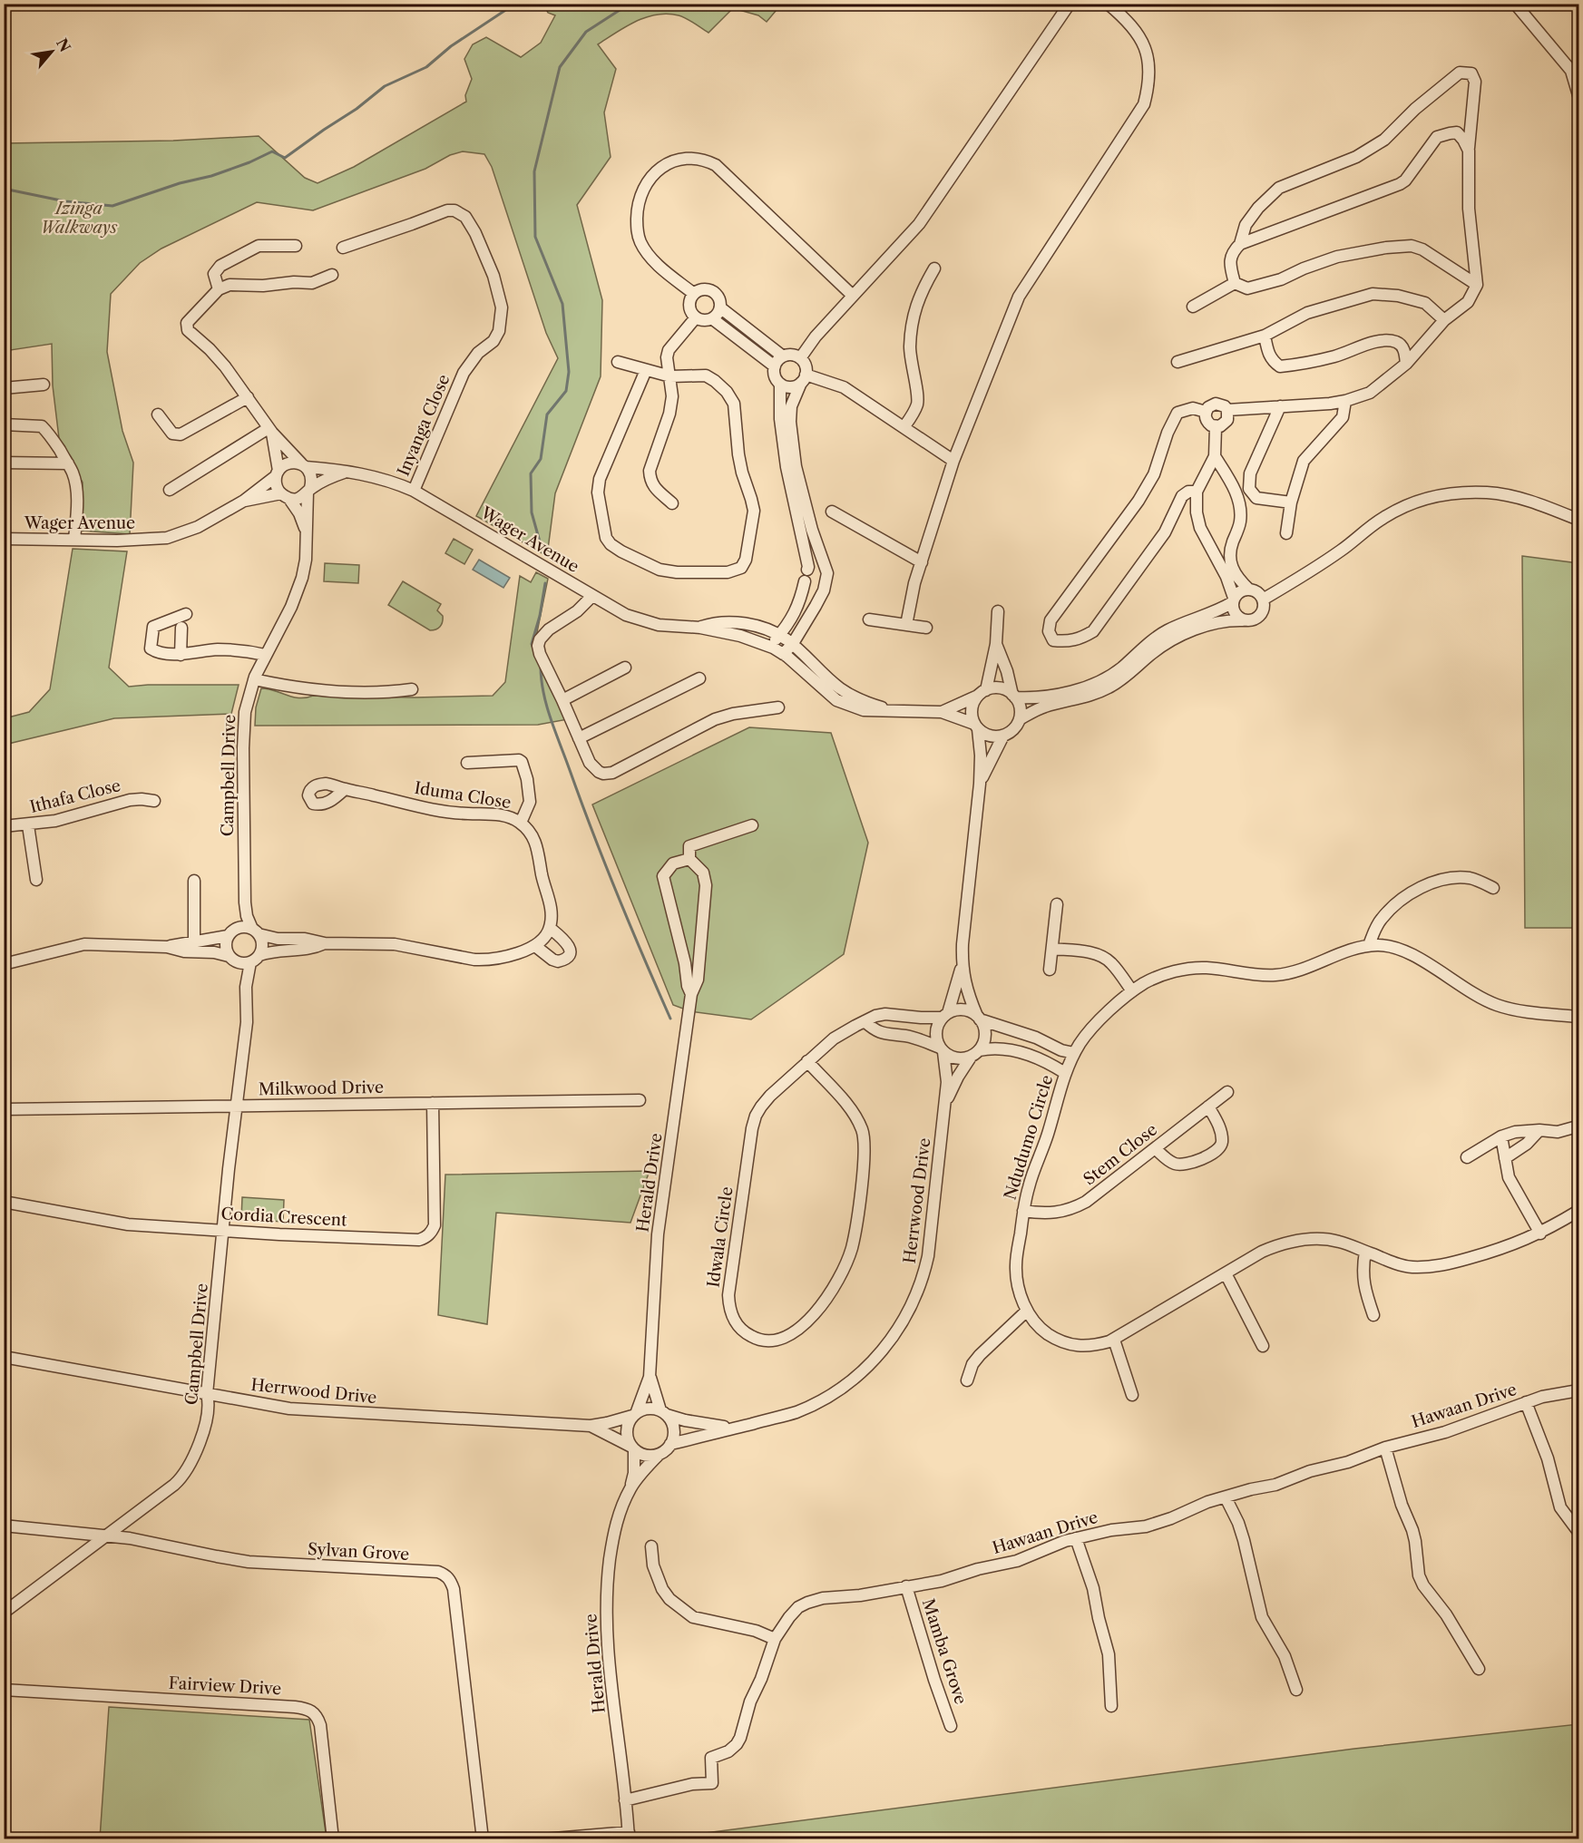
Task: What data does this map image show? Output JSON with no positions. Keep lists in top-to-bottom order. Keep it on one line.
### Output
{"streets":{"street":["Inyanga Close","Wager Avenue","Campbell Drive","Iduma Close","Ithafa Close","Milkwood Drive","Ndudumo Circle","Stem Close","Herald Drive","Herrwood Drive","Cordia Crescent","Idwala Circle","Hawaan Drive","Sylvan Grove","Mamba Grove","Fairview Drive"]},"crossings":[["Inyanga Close","Wager Avenue"],["Wager Avenue","Campbell Drive"],["Campbell Drive","Milkwood Drive"],["Campbell Drive","Herrwood Drive"],["Campbell Drive","Cordia Crescent"],["Campbell Drive","Sylvan Grove"],["Milkwood Drive","Cordia Crescent"],["Ndudumo Circle","Stem Close"],["Herald Drive","Herrwood Drive"],["Herald Drive","Hawaan Drive"],["Herrwood Drive","Idwala Circle"],["Hawaan Drive","Mamba Grove"]],"parks":["Izinga Walkways"],"north":"top right"}
